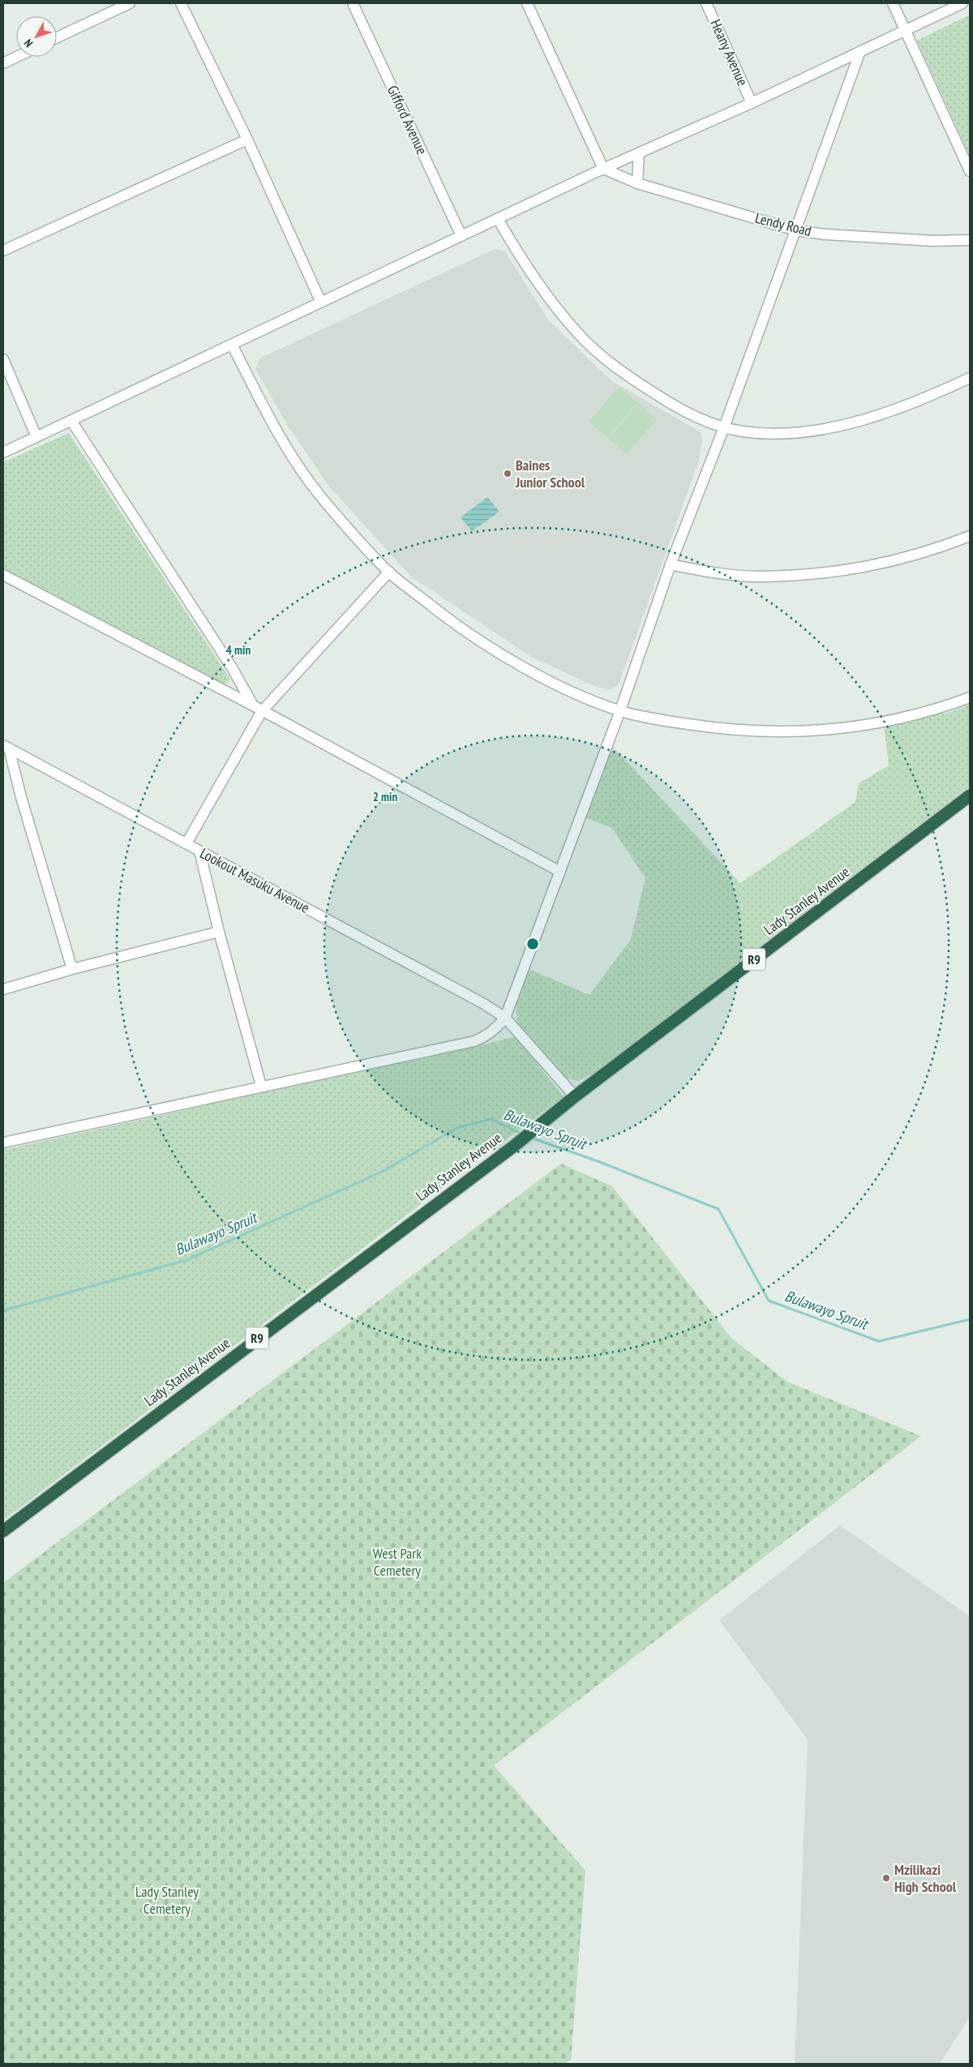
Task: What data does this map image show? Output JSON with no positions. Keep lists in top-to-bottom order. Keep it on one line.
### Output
{"streets":{"highway":["Lady Stanley Avenue","R9"],"street":["Heany Avenue","Gifford Avenue","Lendy Road","Lookout Masuku Avenue"]},"crossings":[["Lookout Masuku Avenue","Lady Stanley Avenue"]],"water":["Bulawayo Spruit"],"parks":["West Park Cemetery","Lady Stanley Cemetery"],"places":["Baines Junior School","Mzilikazi High School"],"north":"bottom left","rings":["4 min","2 min"]}
